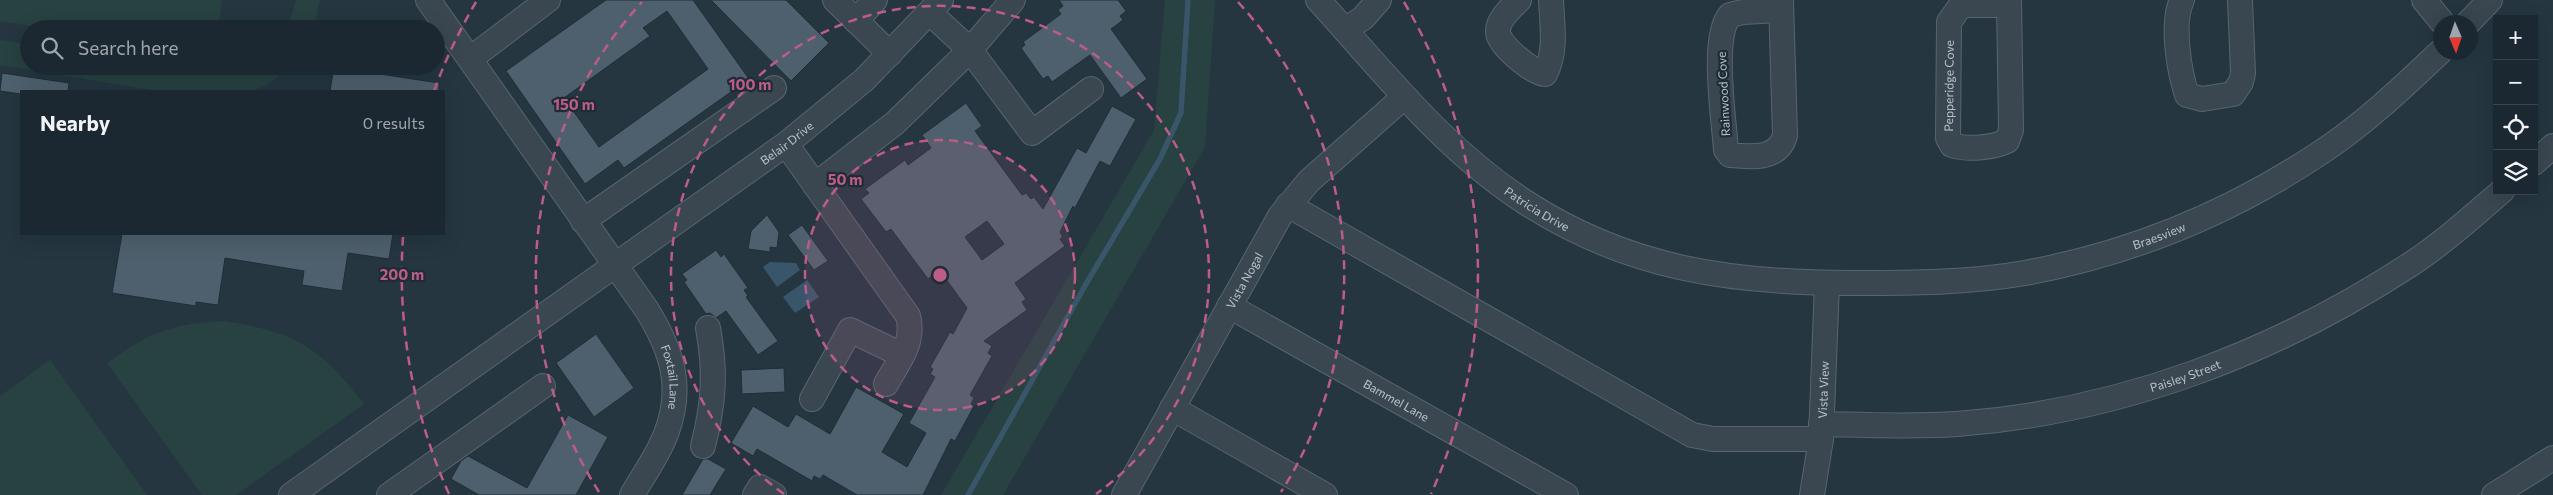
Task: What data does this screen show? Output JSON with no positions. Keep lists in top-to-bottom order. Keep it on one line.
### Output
{"streets":{"street":["Pepperidge Cove","Rainwood Cove","Belair Drive","Patricia Drive","Braesview","Vista Nogal","Paisley Street","Foxtail Lane","Vista View","Bammel Lane"]},"crossings":[["Belair Drive","Foxtail Lane"],["Patricia Drive","Braesview"],["Patricia Drive","Vista Nogal"],["Patricia Drive","Vista View"],["Braesview","Vista View"],["Vista Nogal","Paisley Street"],["Vista Nogal","Bammel Lane"],["Paisley Street","Vista View"]],"north":"bottom","page":{"map_buttons":["+","−"],"search":"Search here","heading":["Nearby","0 results"]},"rings":["100 m","150 m","50 m","200 m"]}
